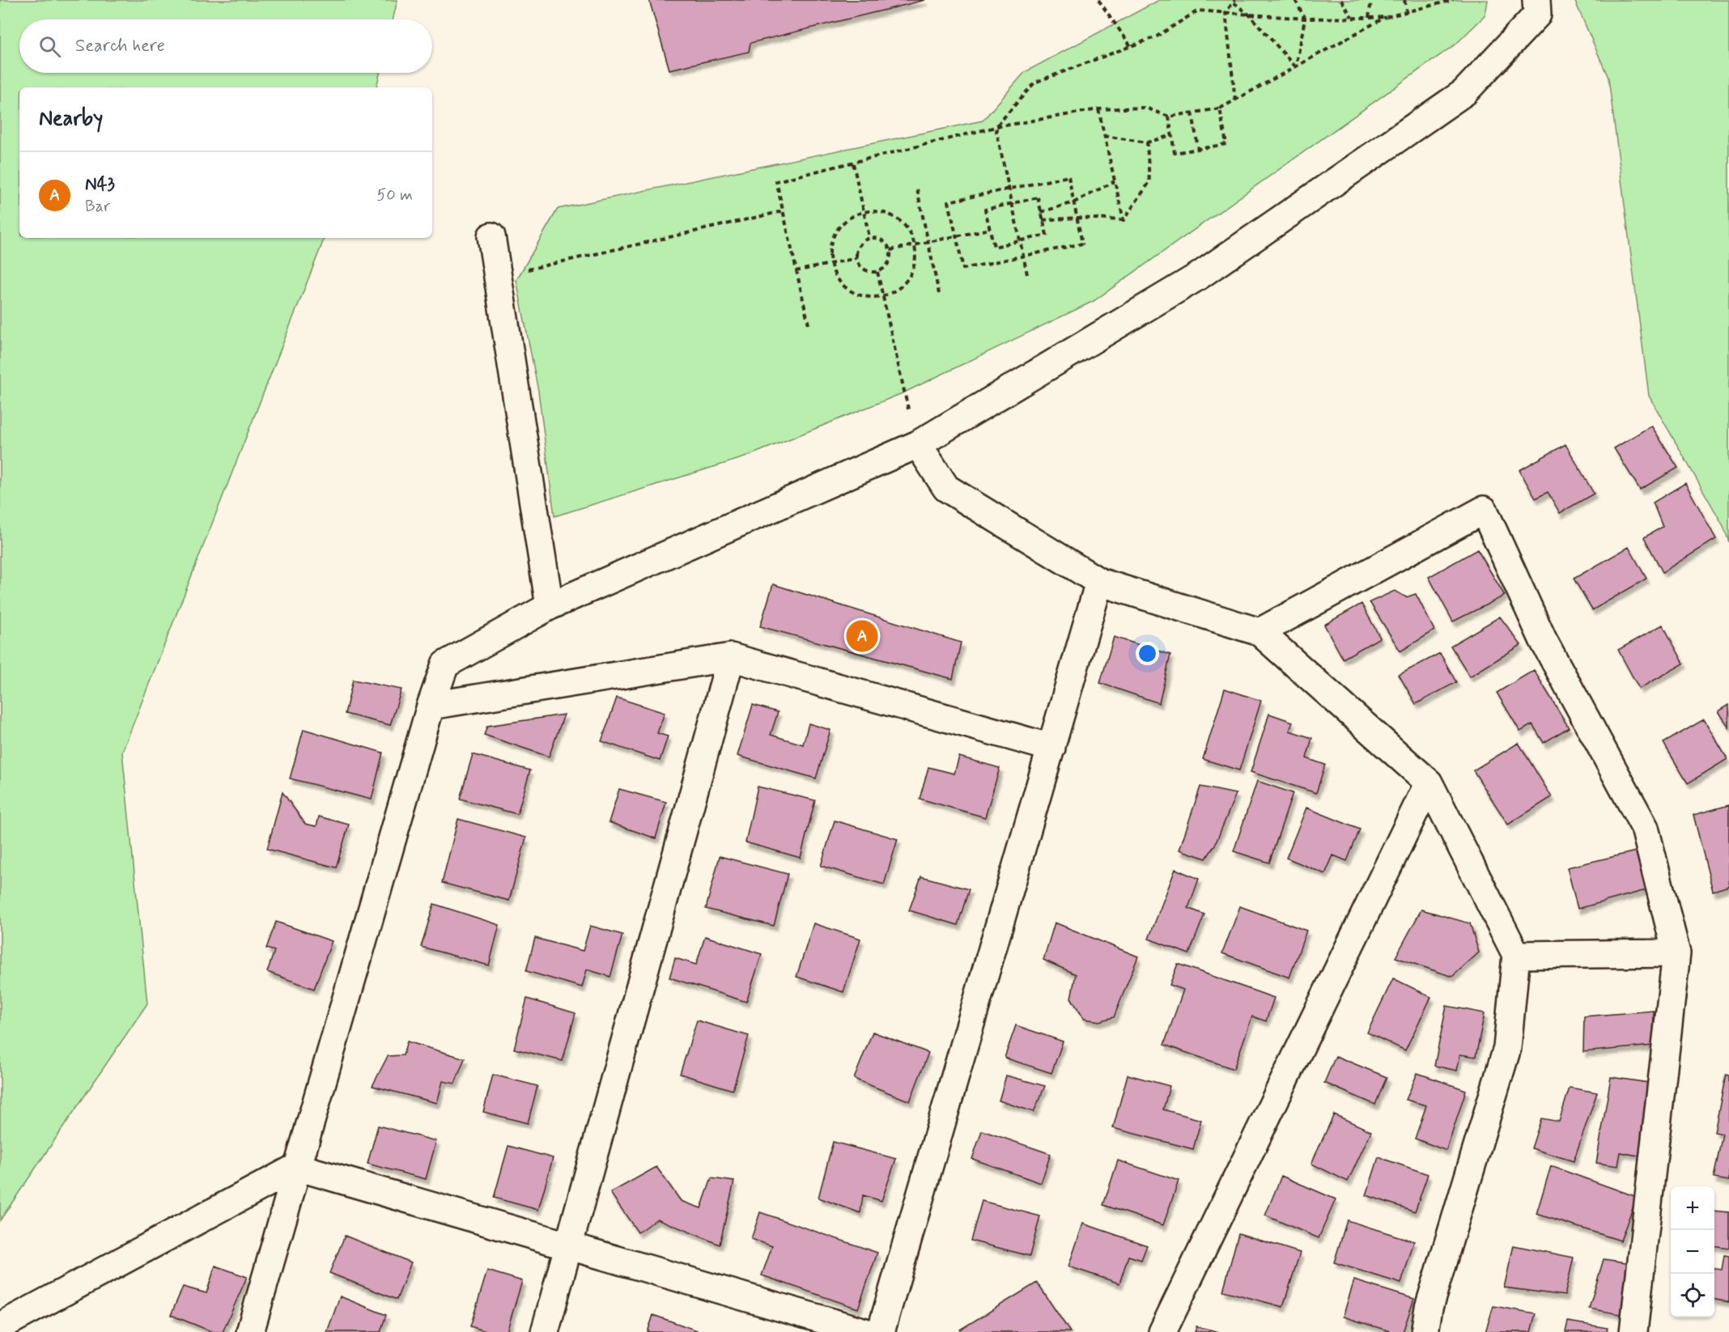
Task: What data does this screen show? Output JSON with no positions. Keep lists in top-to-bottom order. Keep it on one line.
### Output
{"page":{"search":"Search here","heading":"Nearby","list":[{"mark":"A","name":"N43","note":"Bar","value":"50 m"}],"pins":"A","map_buttons":["+","−"]}}
